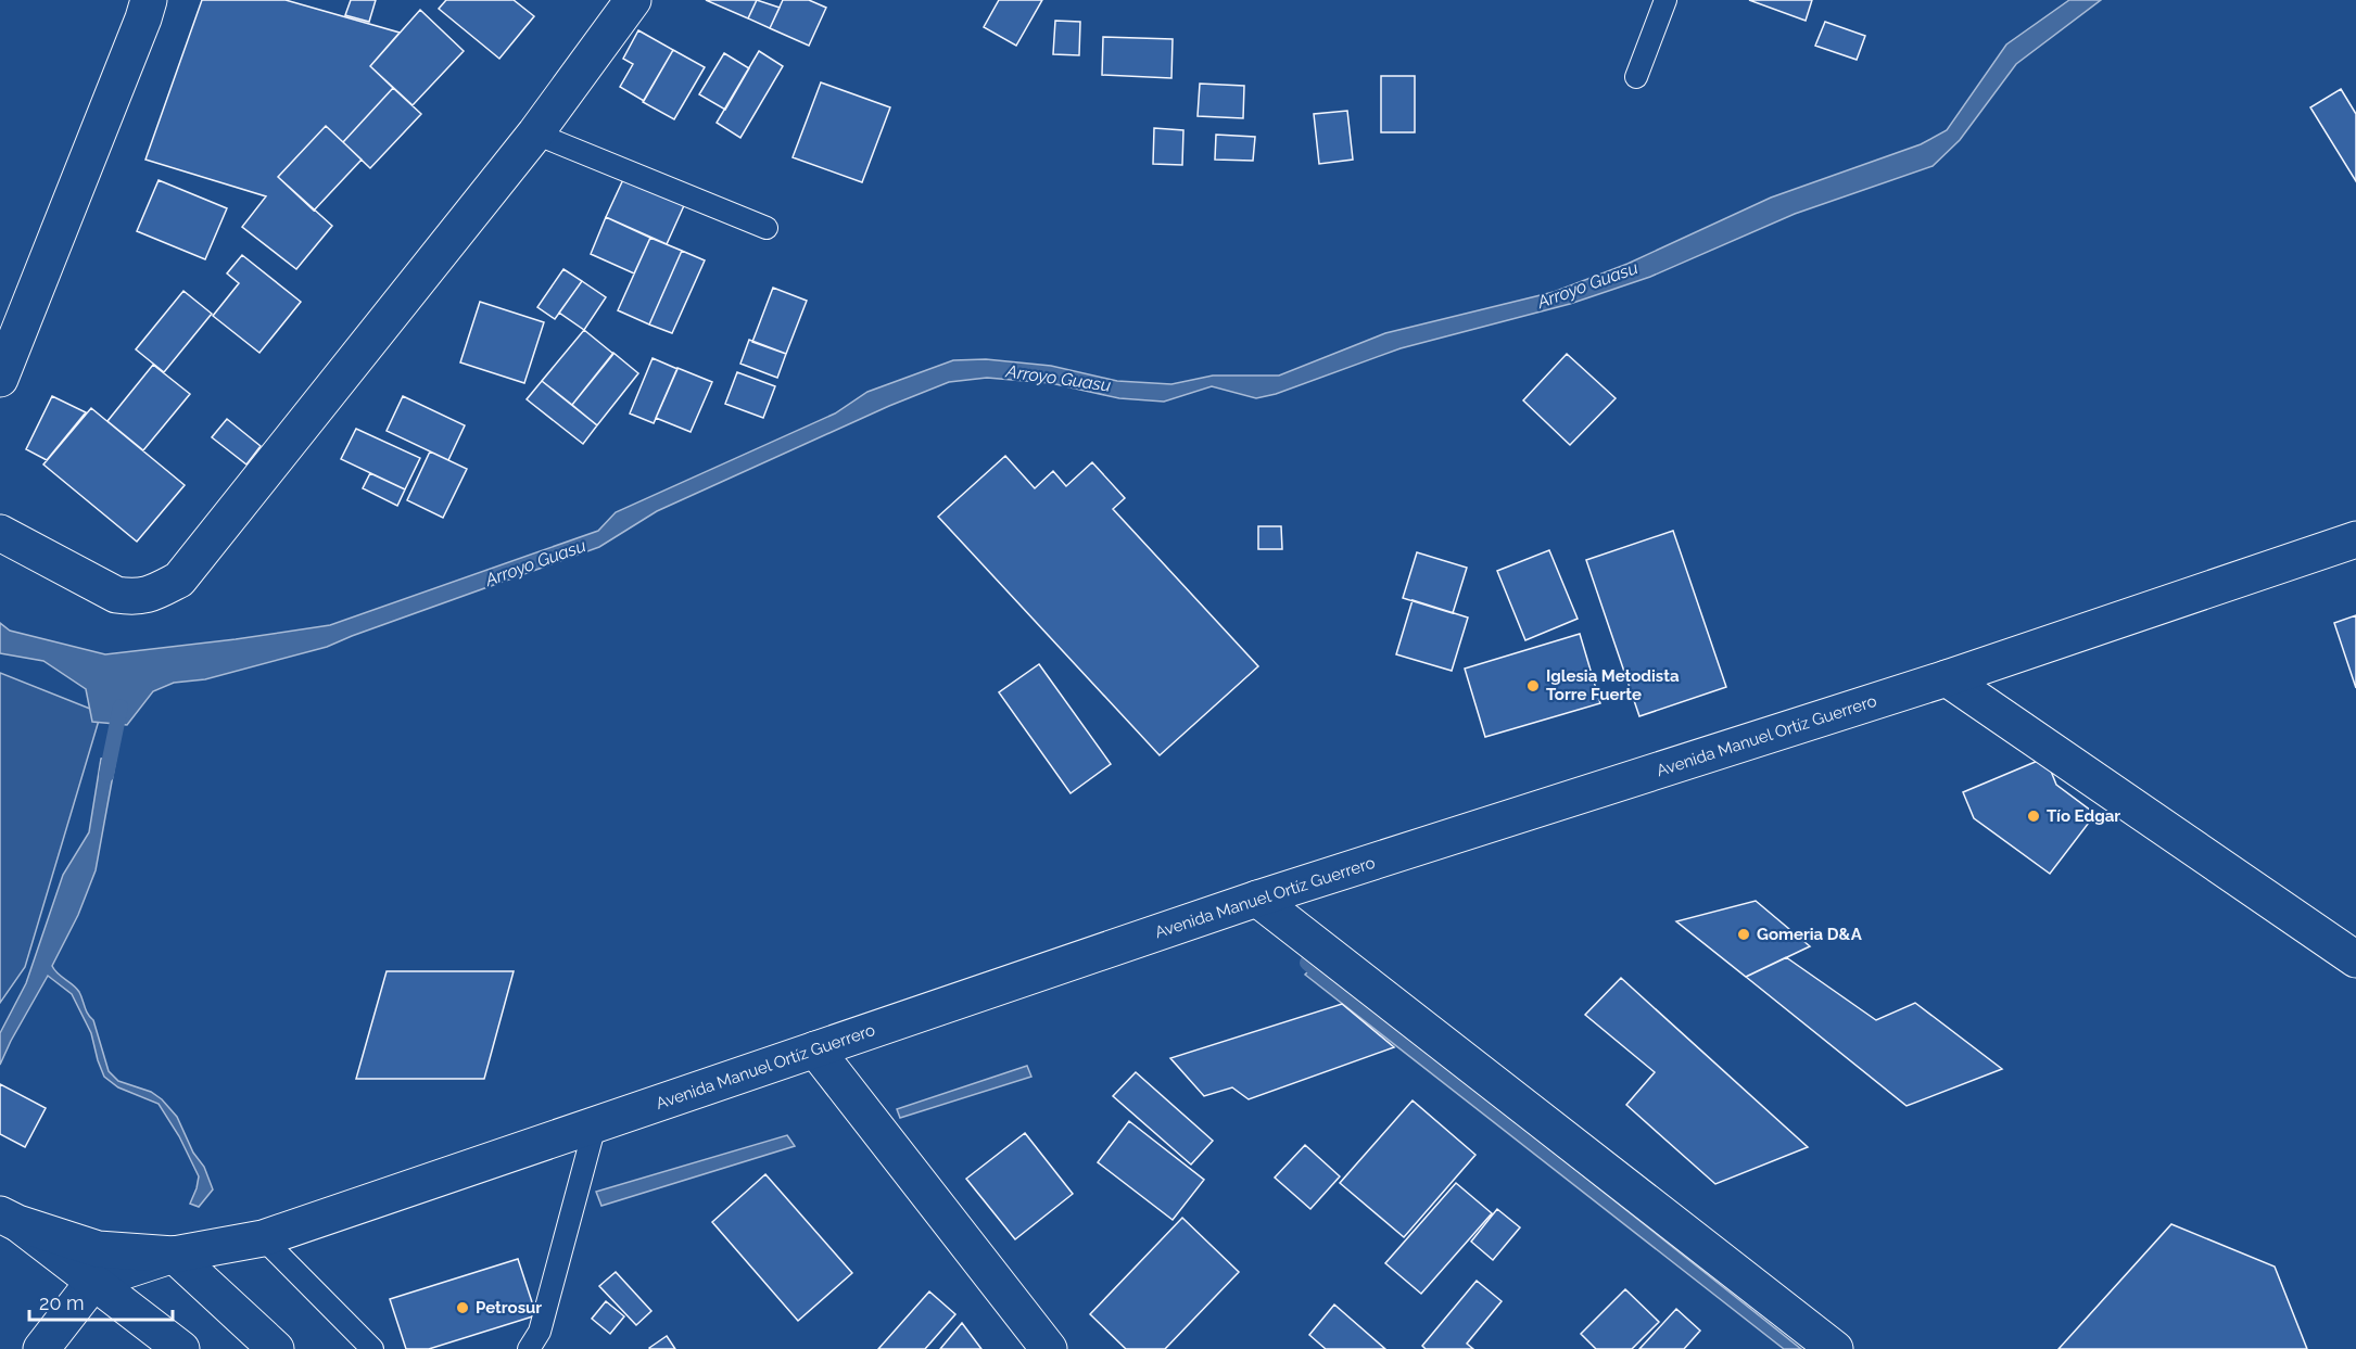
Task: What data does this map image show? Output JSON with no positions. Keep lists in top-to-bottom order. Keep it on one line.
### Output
{"streets":{"street":["Avenida Manuel Ortíz Guerrero"]},"water":["Arroyo Guasu"],"places":["Iglesia Metodista Torre Fuerte","Tío Edgar","Gomeria D&A","Petrosur"],"scale_bar":"20 m"}
